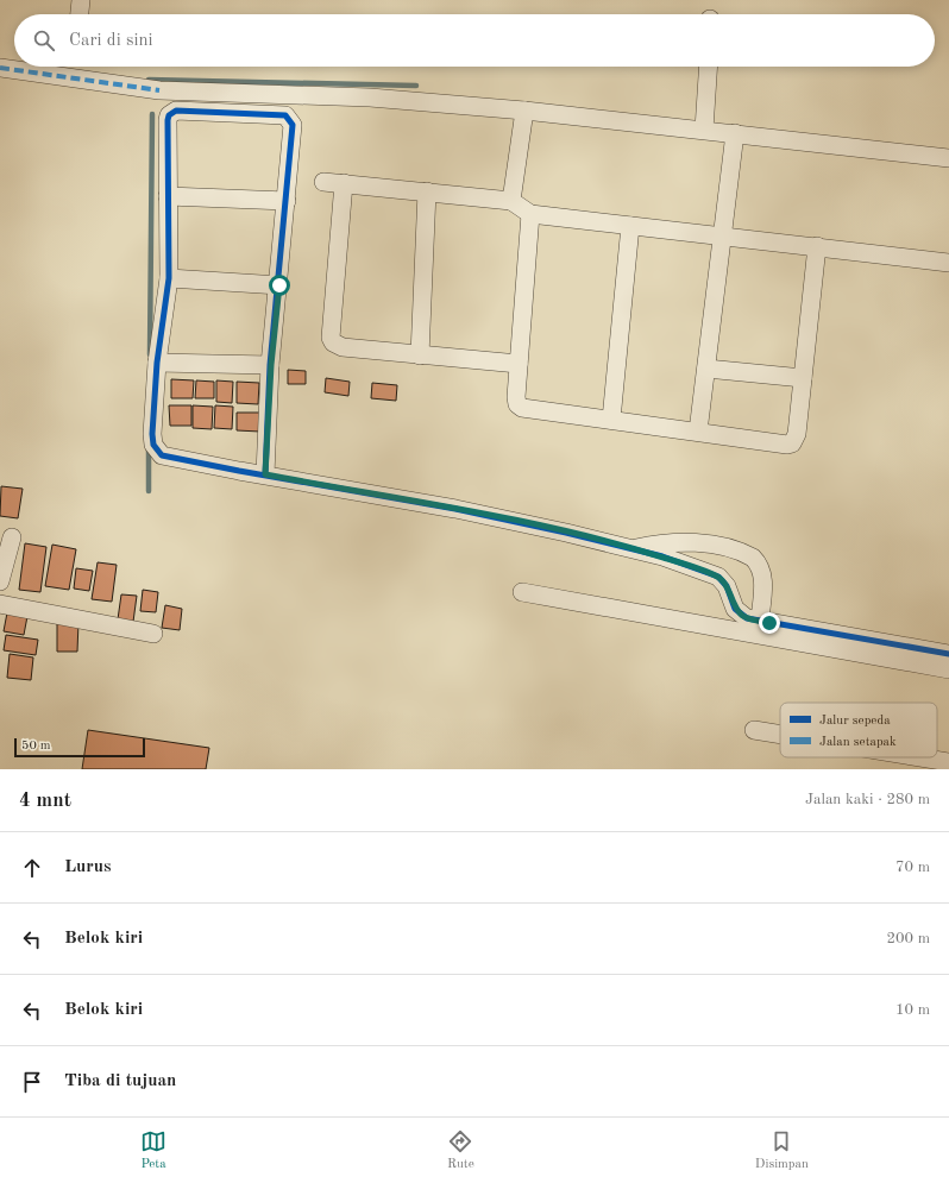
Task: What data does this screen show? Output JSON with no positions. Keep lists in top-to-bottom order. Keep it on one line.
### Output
{"legend":["Jalur sepeda","Jalan setapak"],"scale_bar":"50 m","page":{"search":"Cari di sini","scale":"50 m","heading":["4 mnt","Jalan kaki · 280 m"],"list":[["Lurus","70 m"],["Belok kiri","200 m"],["Belok kiri","10 m"],"Tiba di tujuan"],"nav":["Peta","Rute","Disimpan"]}}
